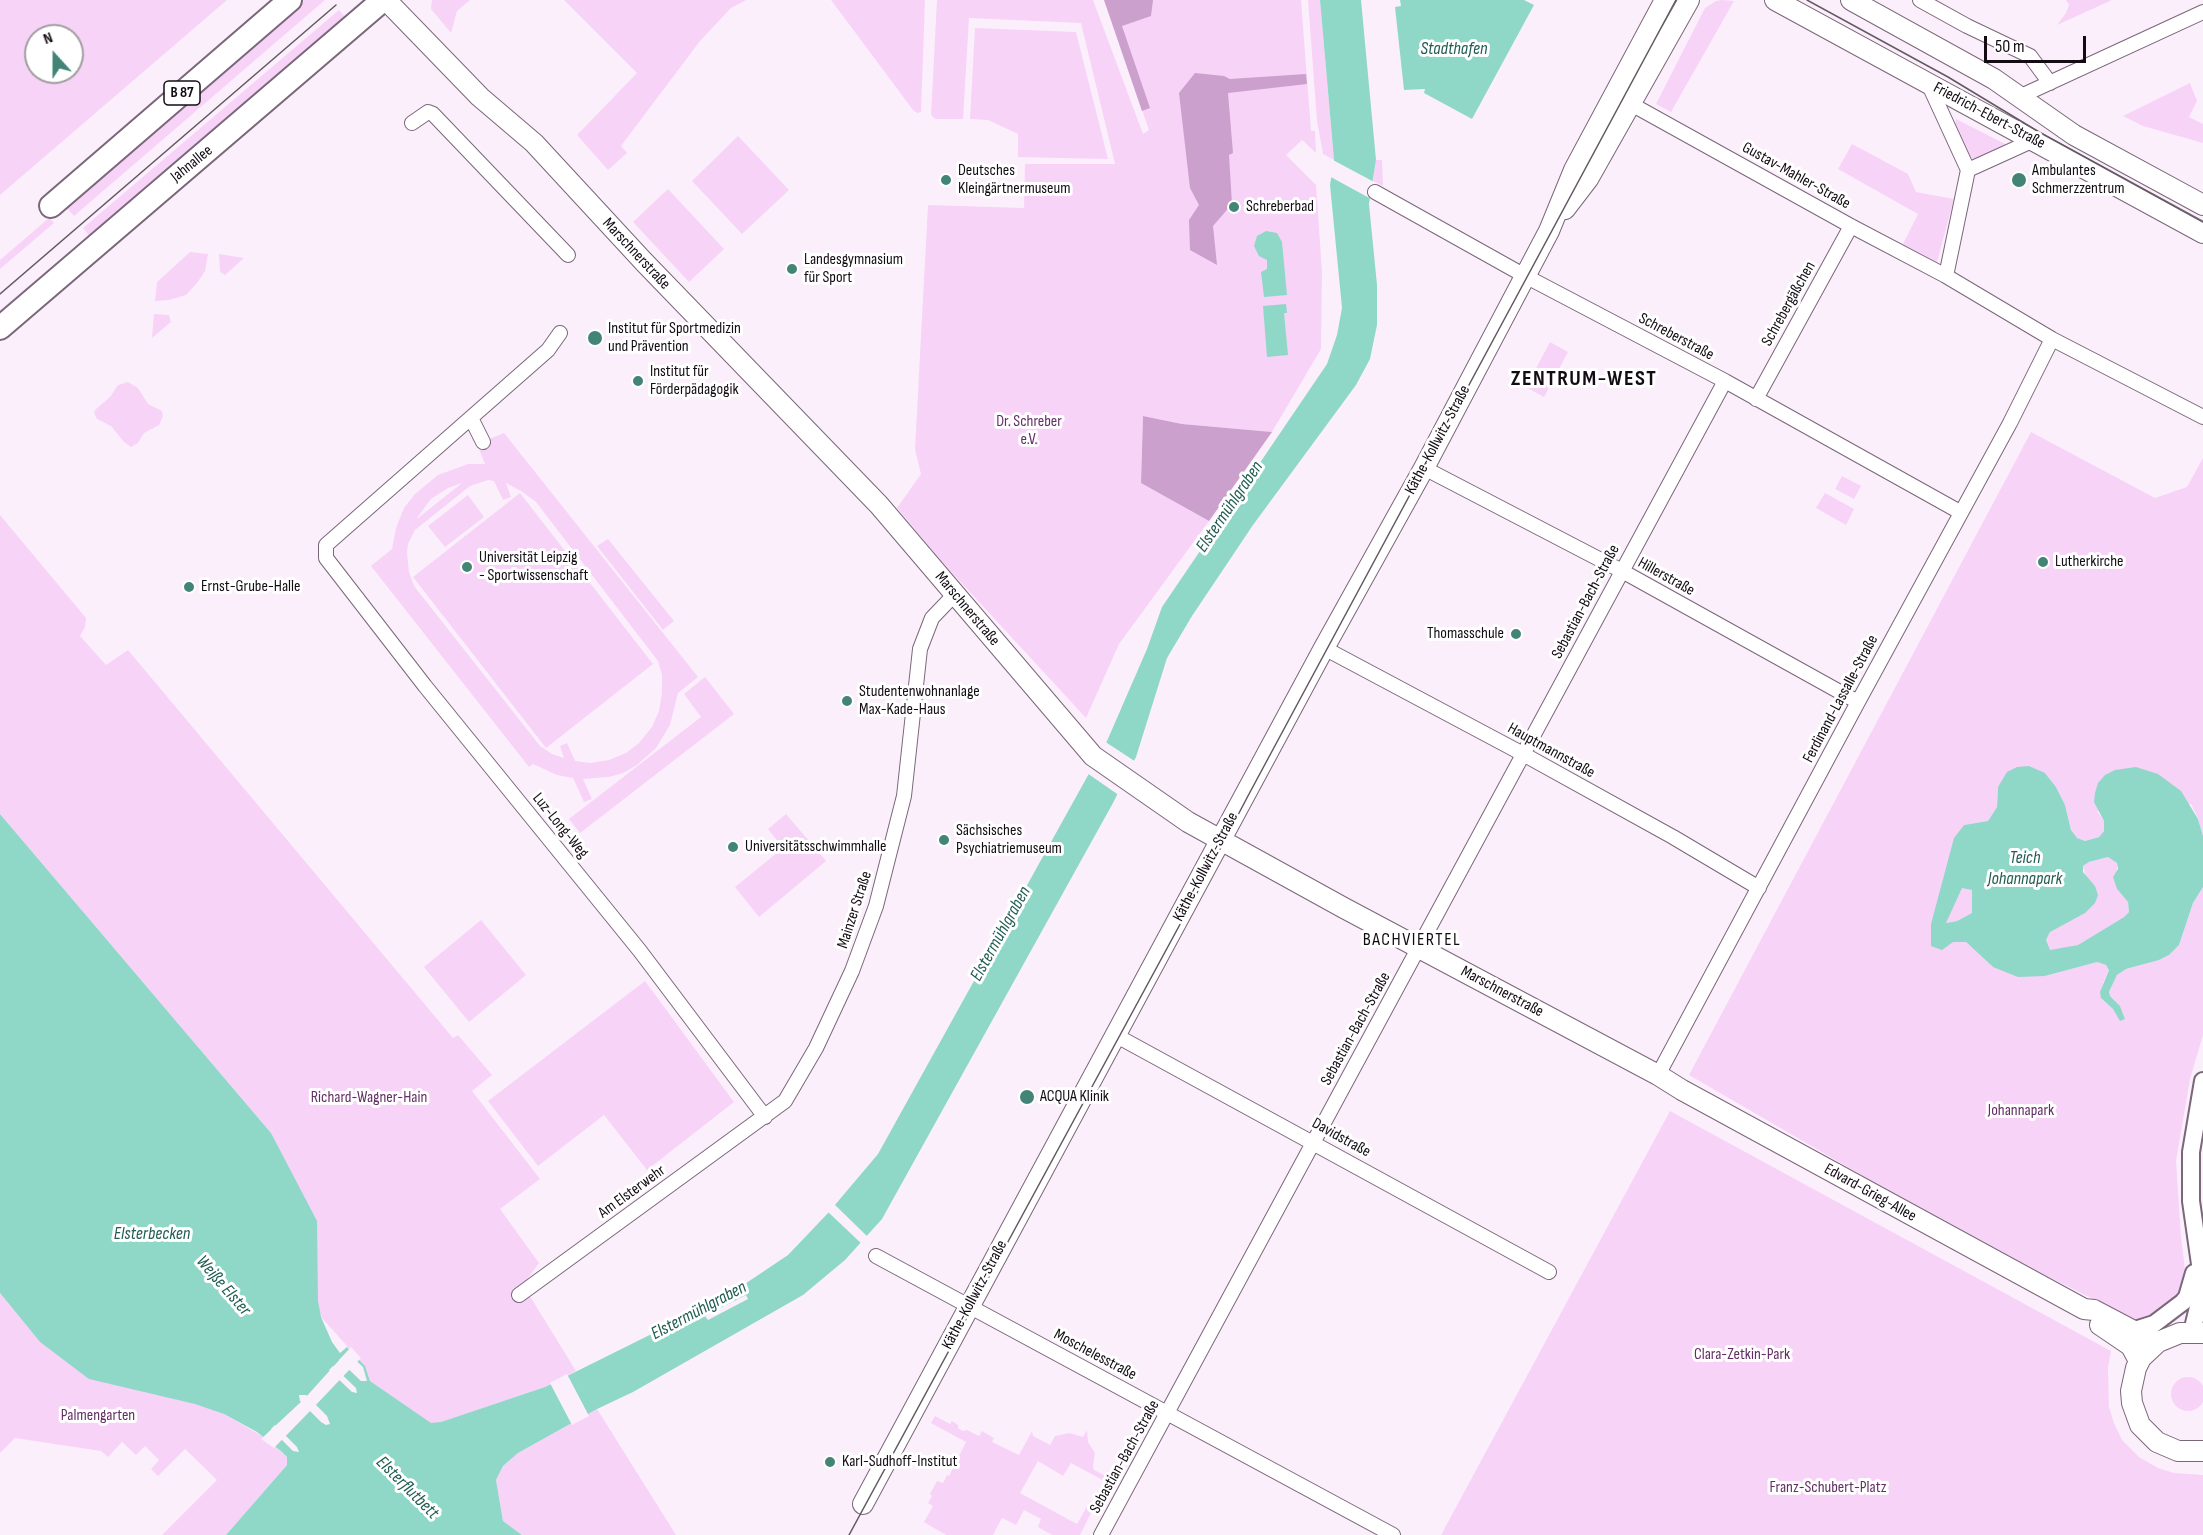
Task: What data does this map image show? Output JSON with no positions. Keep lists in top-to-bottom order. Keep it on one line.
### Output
{"streets":{"main road":["B 87","Friedrich-Ebert-Straße","Jahnallee","Marschnerstraße","Käthe-Kollwitz-Straße","Edvard-Grieg-Allee"],"street":["Gustav-Mahler-Straße","Schrebergäßchen","Schreberstraße","Hillerstraße","Sebastian-Bach-Straße","Ferdinand-Lassalle-Straße","Hauptmannstraße","Luz-Long-Weg","Mainzer Straße","Davidstraße","Am Elsterwehr","Moschelesstraße"]},"crossings":[["Jahnallee","Marschnerstraße"],["Gustav-Mahler-Straße","Schrebergäßchen"],["Gustav-Mahler-Straße","Käthe-Kollwitz-Straße"],["Gustav-Mahler-Straße","Ferdinand-Lassalle-Straße"],["Marschnerstraße","Käthe-Kollwitz-Straße"],["Marschnerstraße","Sebastian-Bach-Straße"],["Marschnerstraße","Ferdinand-Lassalle-Straße"],["Marschnerstraße","Mainzer Straße"],["Marschnerstraße","Edvard-Grieg-Allee"],["Schrebergäßchen","Schreberstraße"],["Schreberstraße","Käthe-Kollwitz-Straße"],["Schreberstraße","Sebastian-Bach-Straße"],["Schreberstraße","Ferdinand-Lassalle-Straße"],["Käthe-Kollwitz-Straße","Hillerstraße"],["Käthe-Kollwitz-Straße","Hauptmannstraße"],["Käthe-Kollwitz-Straße","Davidstraße"],["Käthe-Kollwitz-Straße","Moschelesstraße"],["Hillerstraße","Sebastian-Bach-Straße"],["Hillerstraße","Ferdinand-Lassalle-Straße"],["Sebastian-Bach-Straße","Hauptmannstraße"],["Sebastian-Bach-Straße","Davidstraße"],["Sebastian-Bach-Straße","Moschelesstraße"],["Ferdinand-Lassalle-Straße","Hauptmannstraße"],["Ferdinand-Lassalle-Straße","Edvard-Grieg-Allee"],["Luz-Long-Weg","Mainzer Straße"],["Luz-Long-Weg","Am Elsterwehr"],["Mainzer Straße","Am Elsterwehr"]],"districts":["ZENTRUM-WEST","BACHVIERTEL"],"water":["Stadthafen","Elstermühlgraben","Teich Johannapark","Elsterbecken","Weiße Elster","Elsterflutbett"],"parks":["Dr. Schreber e.V.","Richard-Wagner-Hain","Johannapark","Clara-Zetkin-Park","Palmengarten","Franz-Schubert-Platz"],"places":["Deutsches Kleingärtnermuseum","Ambulantes Schmerzzentrum","Schreberbad","Landesgymnasium für Sport","Institut für Sportmedizin und Prävention","Institut für Förderpädagogik","Lutherkirche","Universität Leipzig - Sportwissenschaft","Ernst-Grube-Halle","Thomasschule","Studentenwohnanlage Max-Kade-Haus","Sächsisches Psychiatriemuseum","Universitätsschwimmhalle","ACQUA Klinik","Karl-Sudhoff-Institut"],"scale_bar":"50 m","north":"top"}
